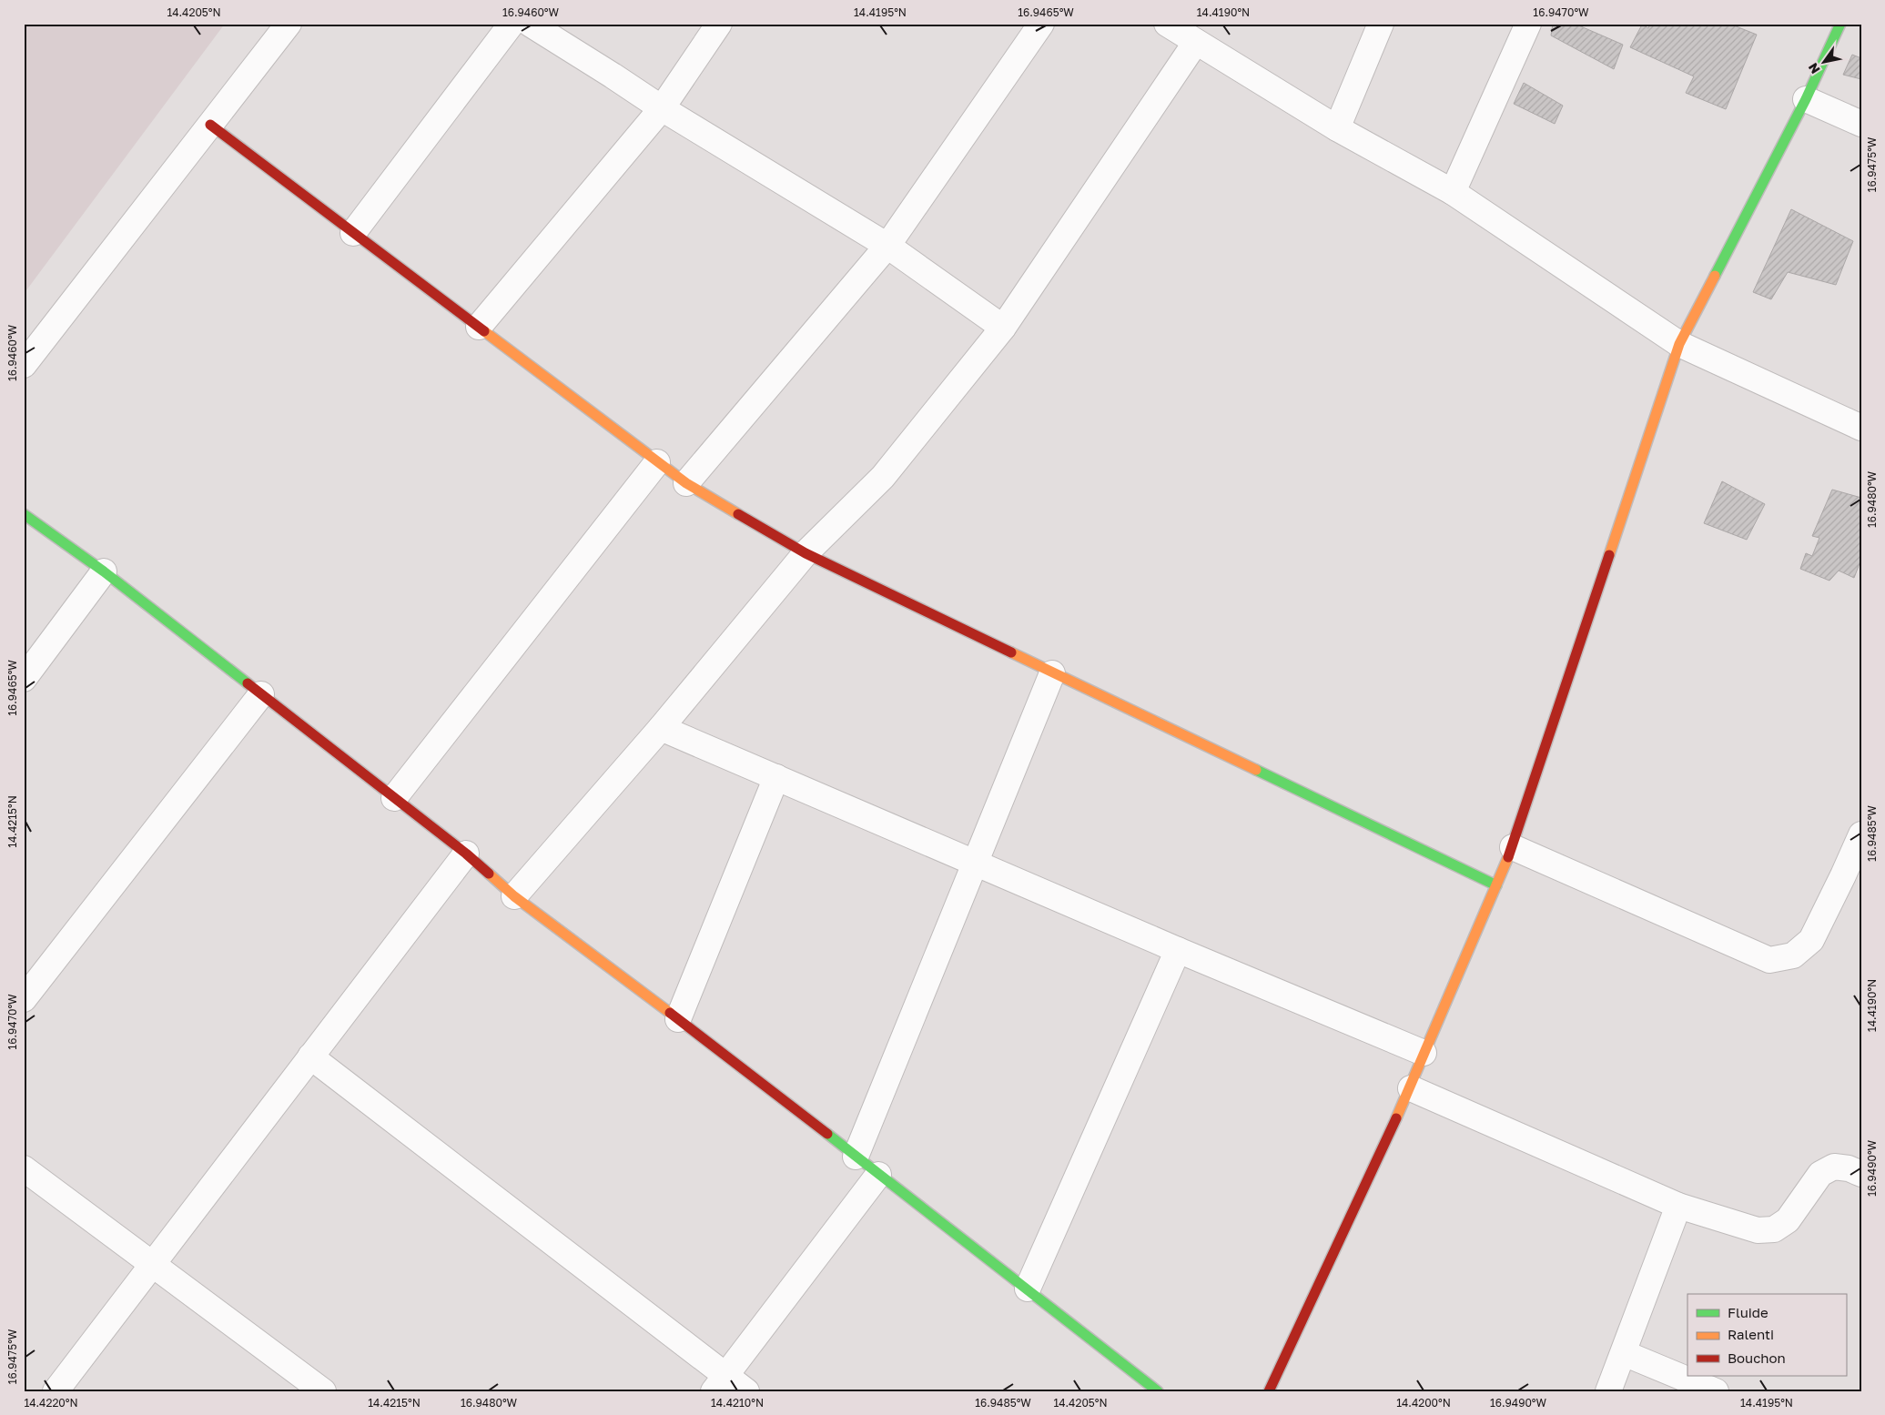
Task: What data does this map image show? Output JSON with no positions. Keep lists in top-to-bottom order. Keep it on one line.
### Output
{"legend":["Fluide","Ralenti","Bouchon"],"north":"bottom left","coordinates":["14.4205°N","16.9460°W","14.4195°N","16.9465°W","14.4190°N","16.9470°W","16.9475°W","16.9480°W","14.4215°N","16.9485°W","16.9490°W","14.4220°N","14.4210°N","14.4200°N"]}
